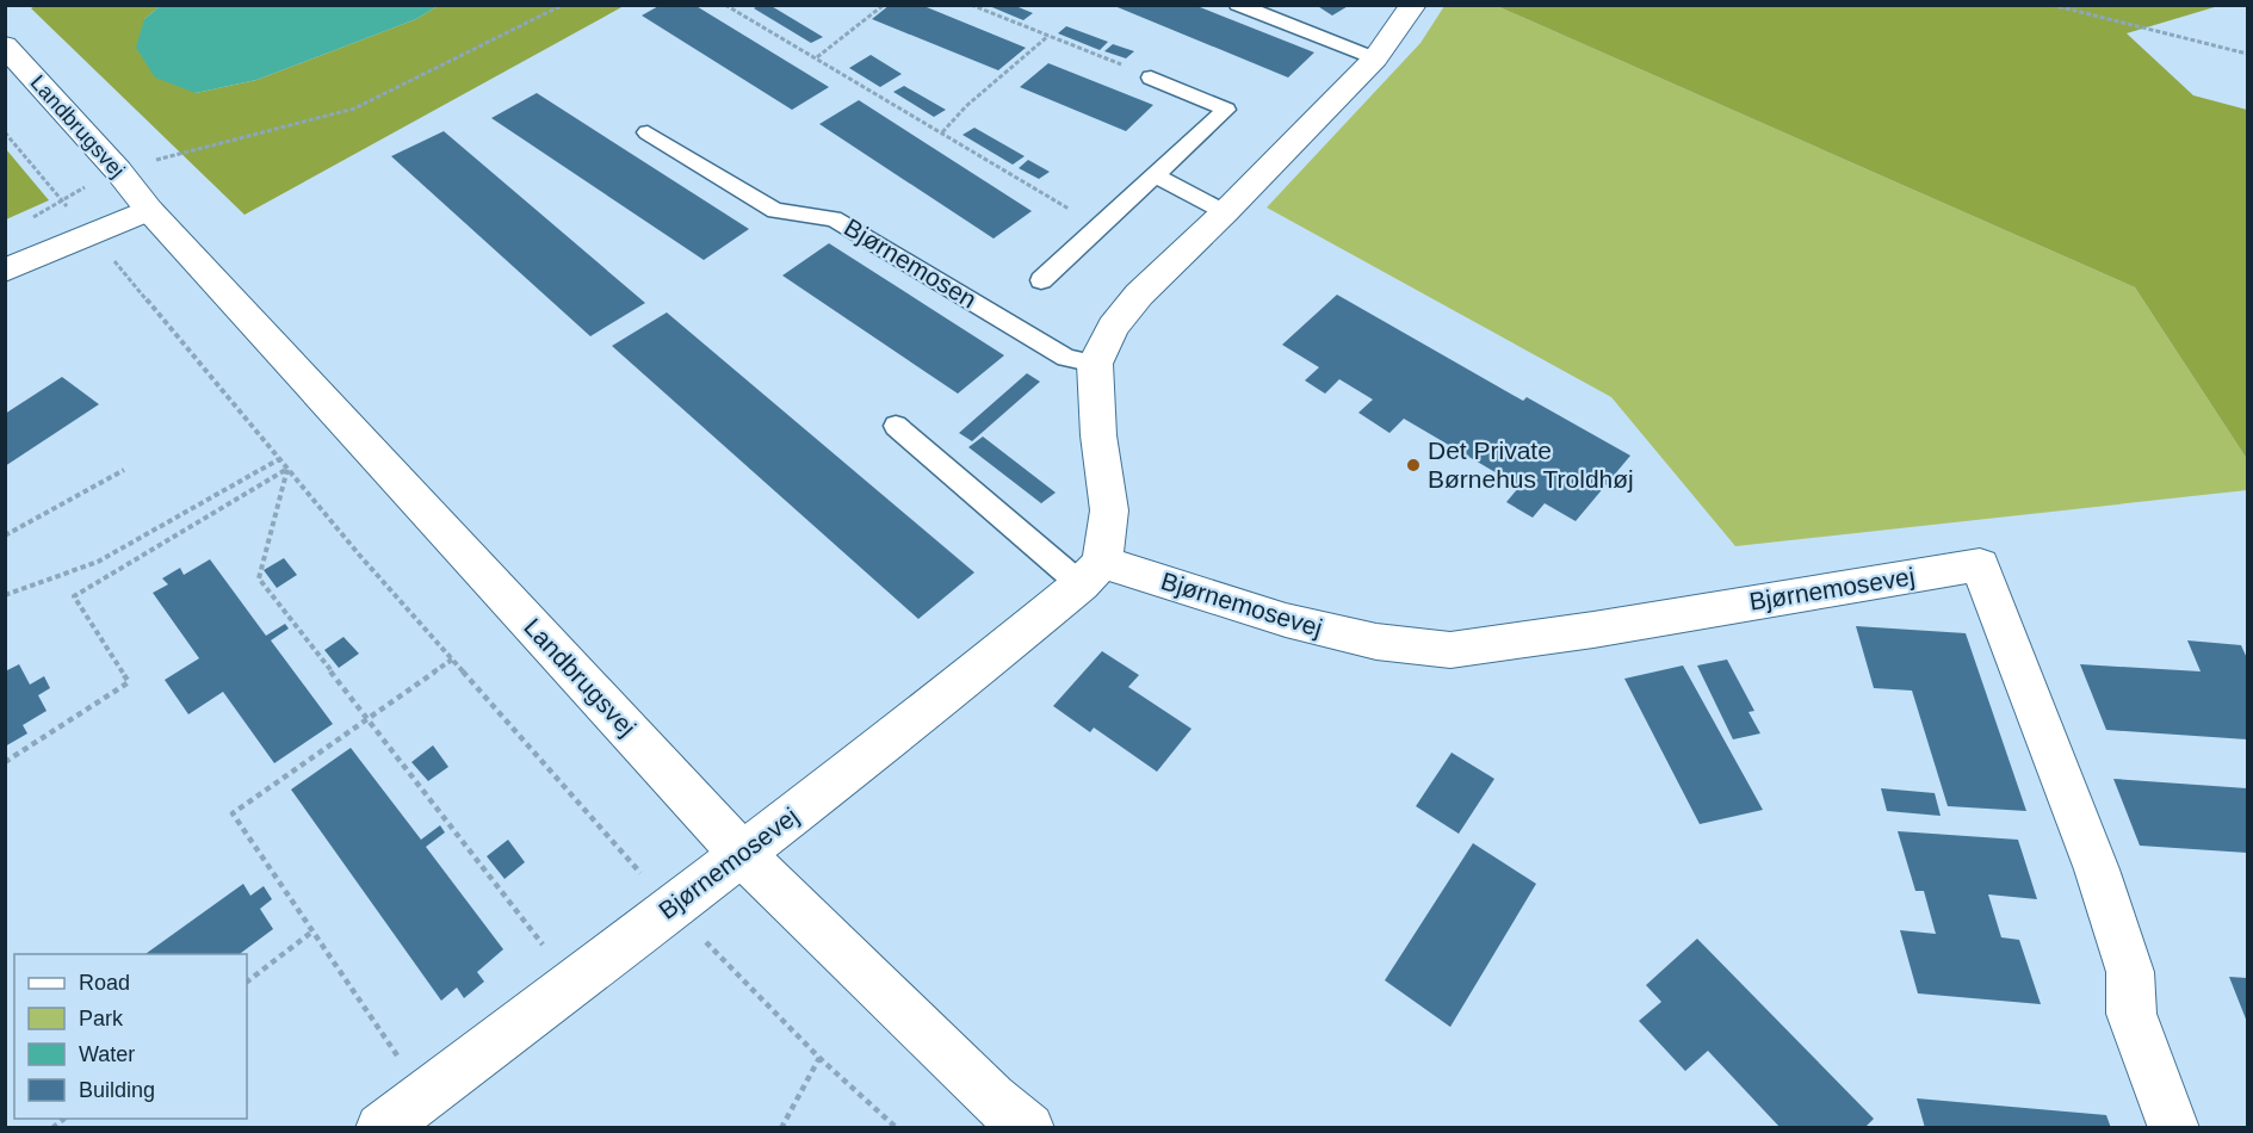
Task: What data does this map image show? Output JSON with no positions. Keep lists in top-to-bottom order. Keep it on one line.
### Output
{"streets":{"street":["Landbrugsvej","Bjørnemosevej"],"lane":["Bjørnemosen"]},"crossings":[["Landbrugsvej","Bjørnemosevej"]],"places":["Det Private Børnehus Troldhøj"],"legend":["Road","Park","Water","Building"]}
